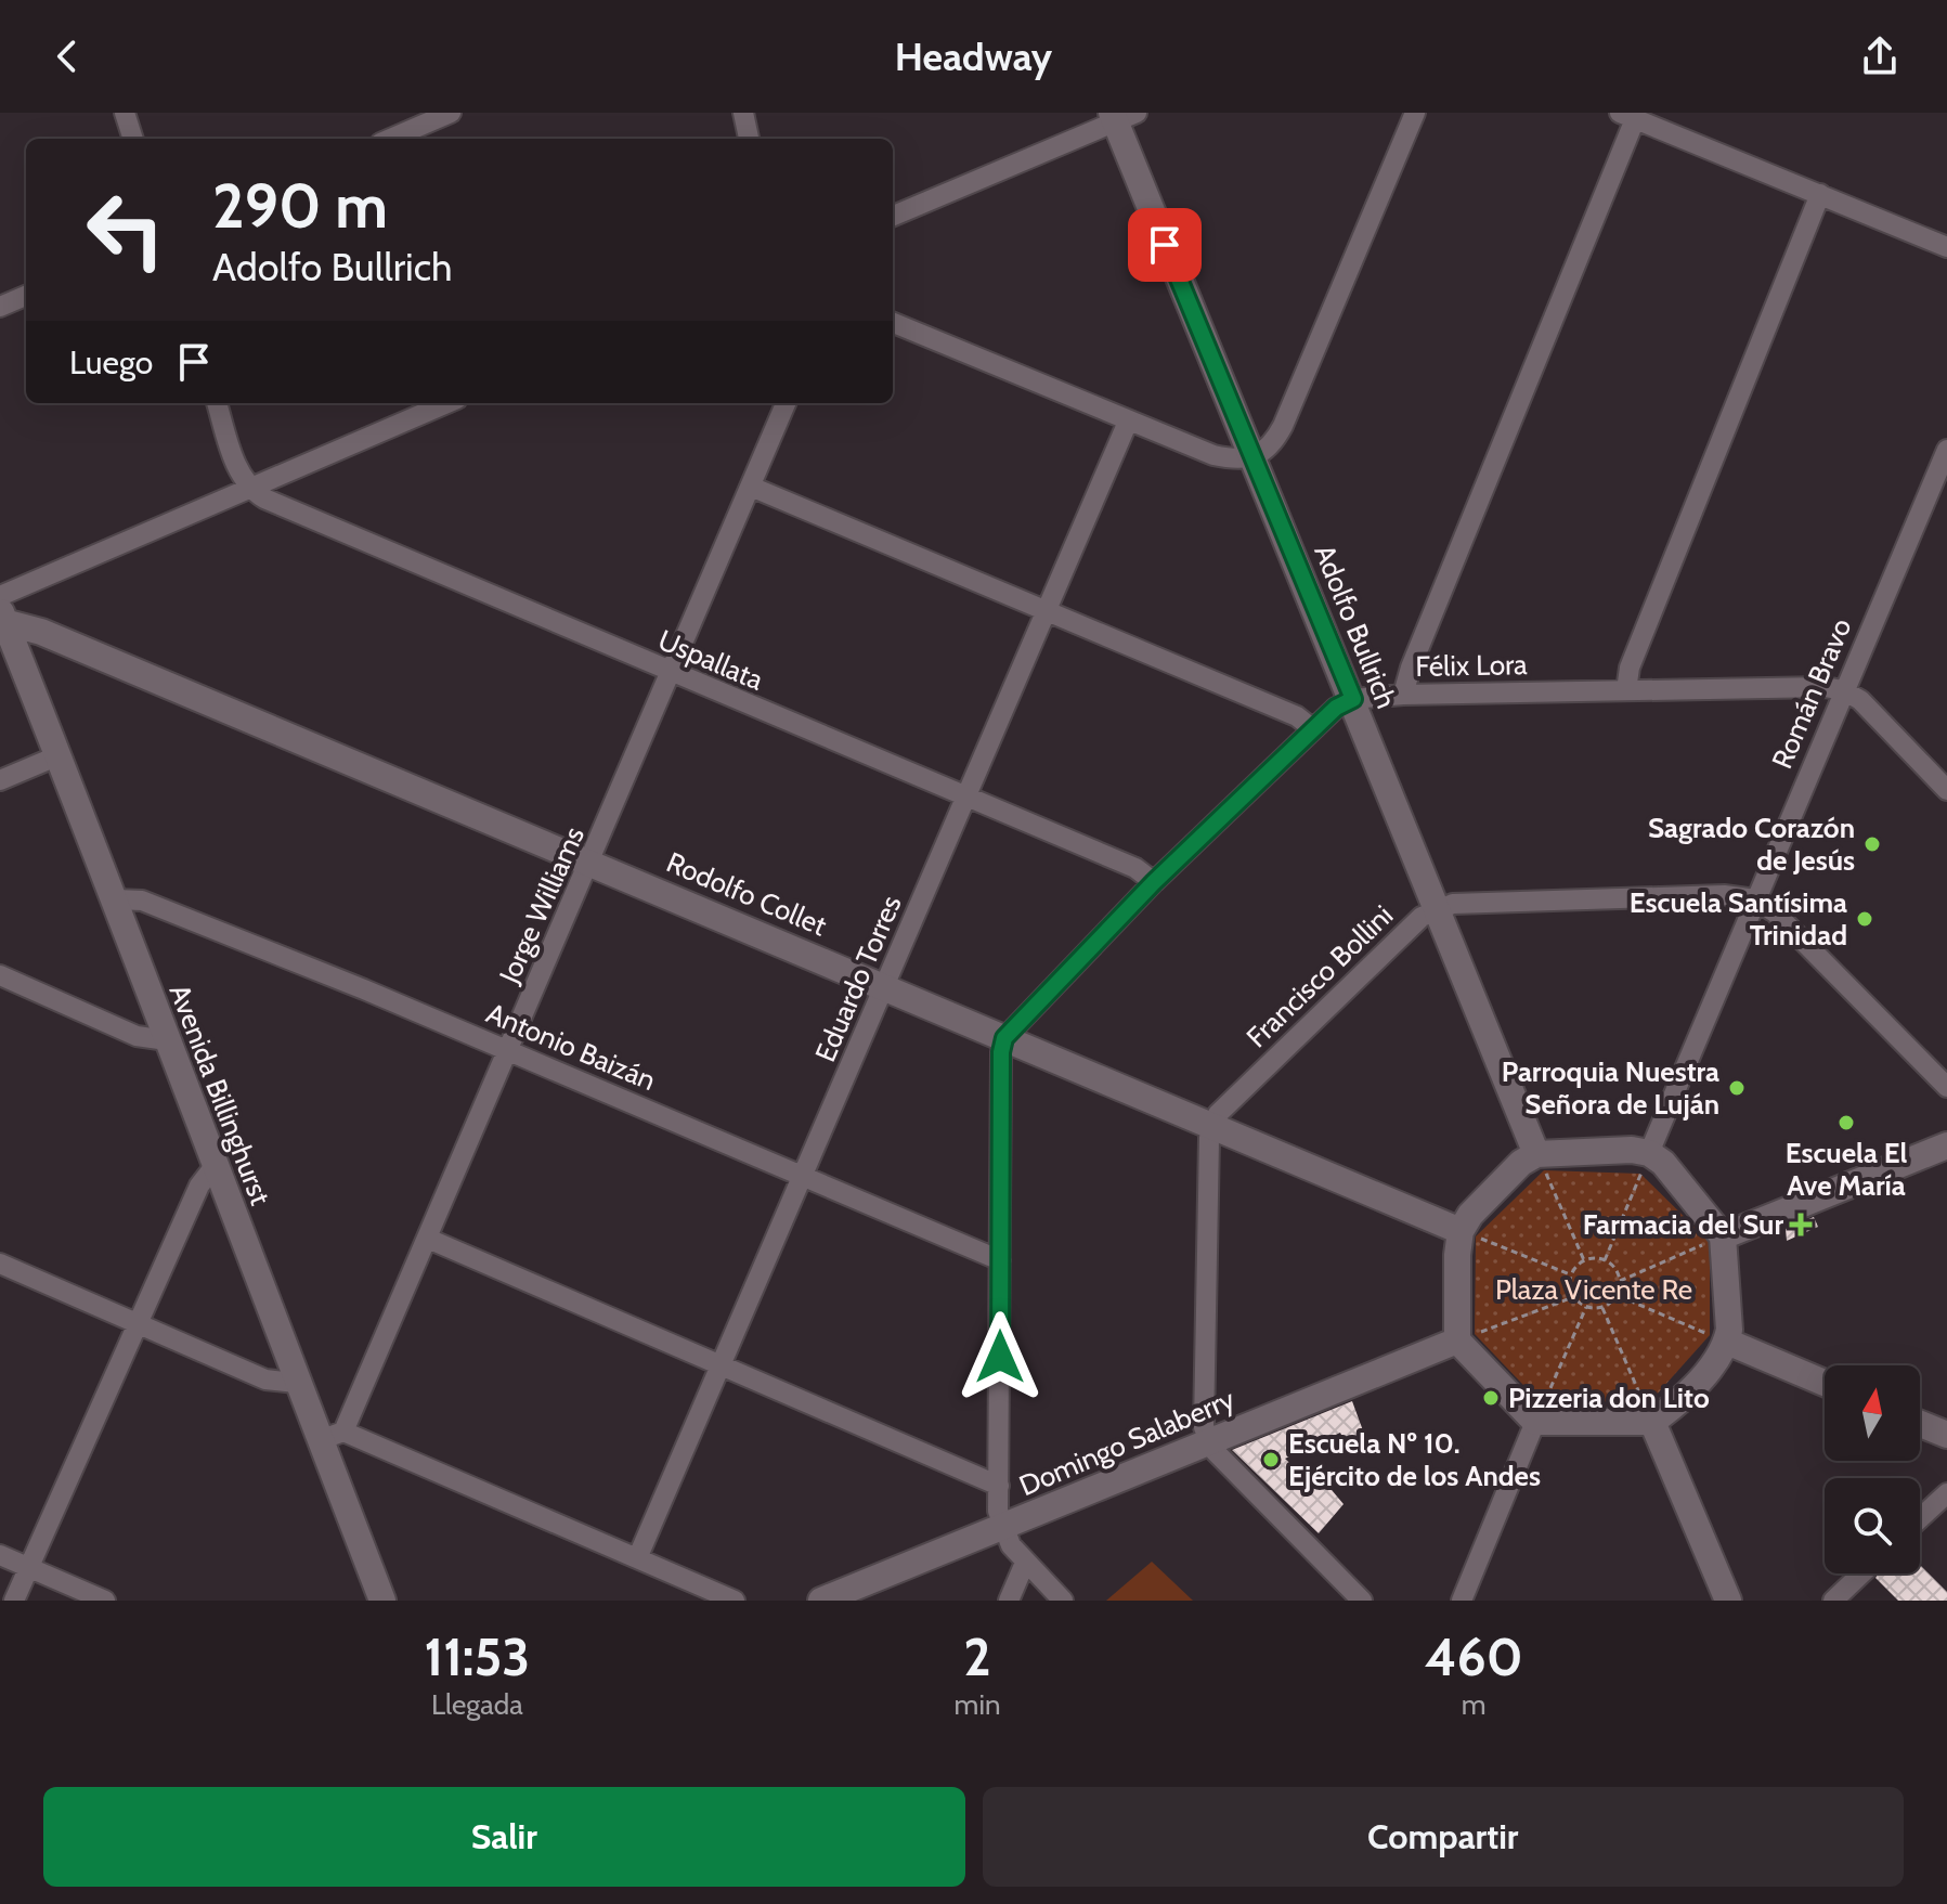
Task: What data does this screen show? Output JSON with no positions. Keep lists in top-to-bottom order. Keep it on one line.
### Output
{"streets":{"street":["Adolfo Bullrich","Uspallata","Félix Lora","Román Bravo","Rodolfo Collet","Jorge Williams","Francisco Bollini","Eduardo Torres","Antonio Baizán","Avenida Billinghurst","Domingo Salaberry"]},"crossings":[["Adolfo Bullrich","Félix Lora"],["Adolfo Bullrich","Francisco Bollini"],["Uspallata","Jorge Williams"],["Uspallata","Eduardo Torres"],["Félix Lora","Román Bravo"],["Román Bravo","Francisco Bollini"],["Rodolfo Collet","Jorge Williams"],["Rodolfo Collet","Francisco Bollini"],["Rodolfo Collet","Eduardo Torres"],["Rodolfo Collet","Avenida Billinghurst"],["Jorge Williams","Antonio Baizán"],["Jorge Williams","Avenida Billinghurst"],["Eduardo Torres","Antonio Baizán"],["Antonio Baizán","Avenida Billinghurst"]],"parks":["Plaza Vicente Re"],"places":{"other":["Sagrado Corazón de Jesús","Escuela Santísima Trinidad","Parroquia Nuestra Señora de Luján","Escuela El Ave María","Pizzeria don Lito","Escuela Nº 10. Ejército de los Andes"],"health":["Farmacia del Sur"]},"north":"top","page":{"header":"Headway","turn":["290 m","Adolfo Bullrich"],"then":"Luego","eta":["11:53","Llegada","2","min","460","m"],"buttons":["Salir","Compartir"]}}
